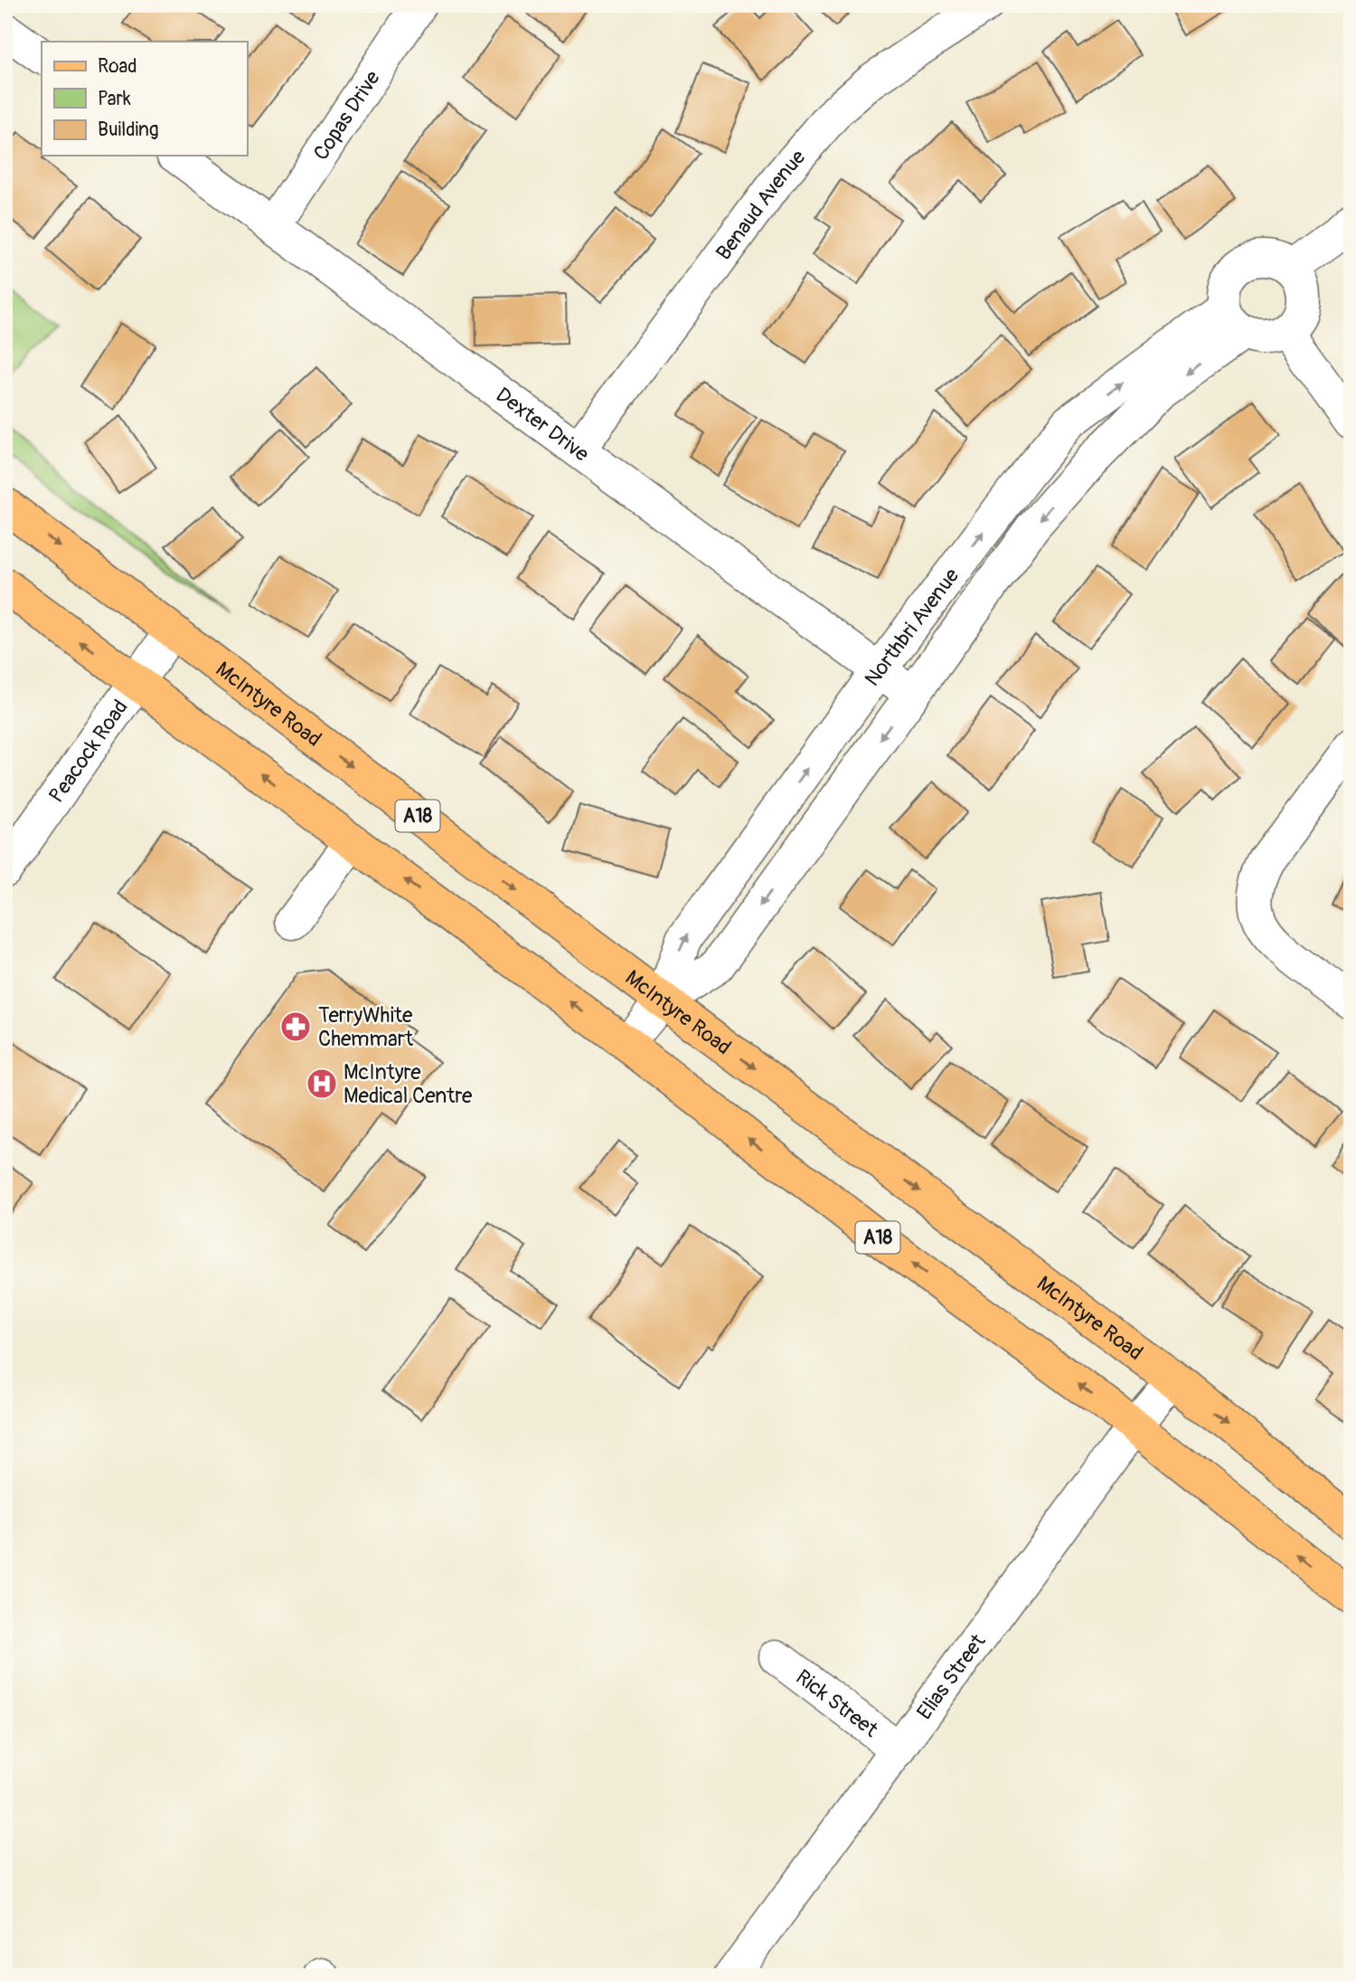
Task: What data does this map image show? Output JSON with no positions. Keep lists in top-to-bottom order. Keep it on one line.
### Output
{"streets":{"main road":["McIntyre Road","A18"],"street":["Copas Drive","Benaud Avenue","Dexter Drive","Northbri Avenue","Peacock Road","Elias Street","Rick Street"]},"crossings":[["Copas Drive","Dexter Drive"],["Benaud Avenue","Dexter Drive"],["Dexter Drive","Northbri Avenue"],["Northbri Avenue","McIntyre Road"],["Northbri Avenue","A18"],["McIntyre Road","Peacock Road"],["McIntyre Road","Elias Street"],["Peacock Road","A18"],["A18","Elias Street"],["Elias Street","Rick Street"]],"places":{"pharmacy":["TerryWhite Chemmart"],"hospital":["McIntyre Medical Centre"]},"legend":["Road","Park","Building"]}
